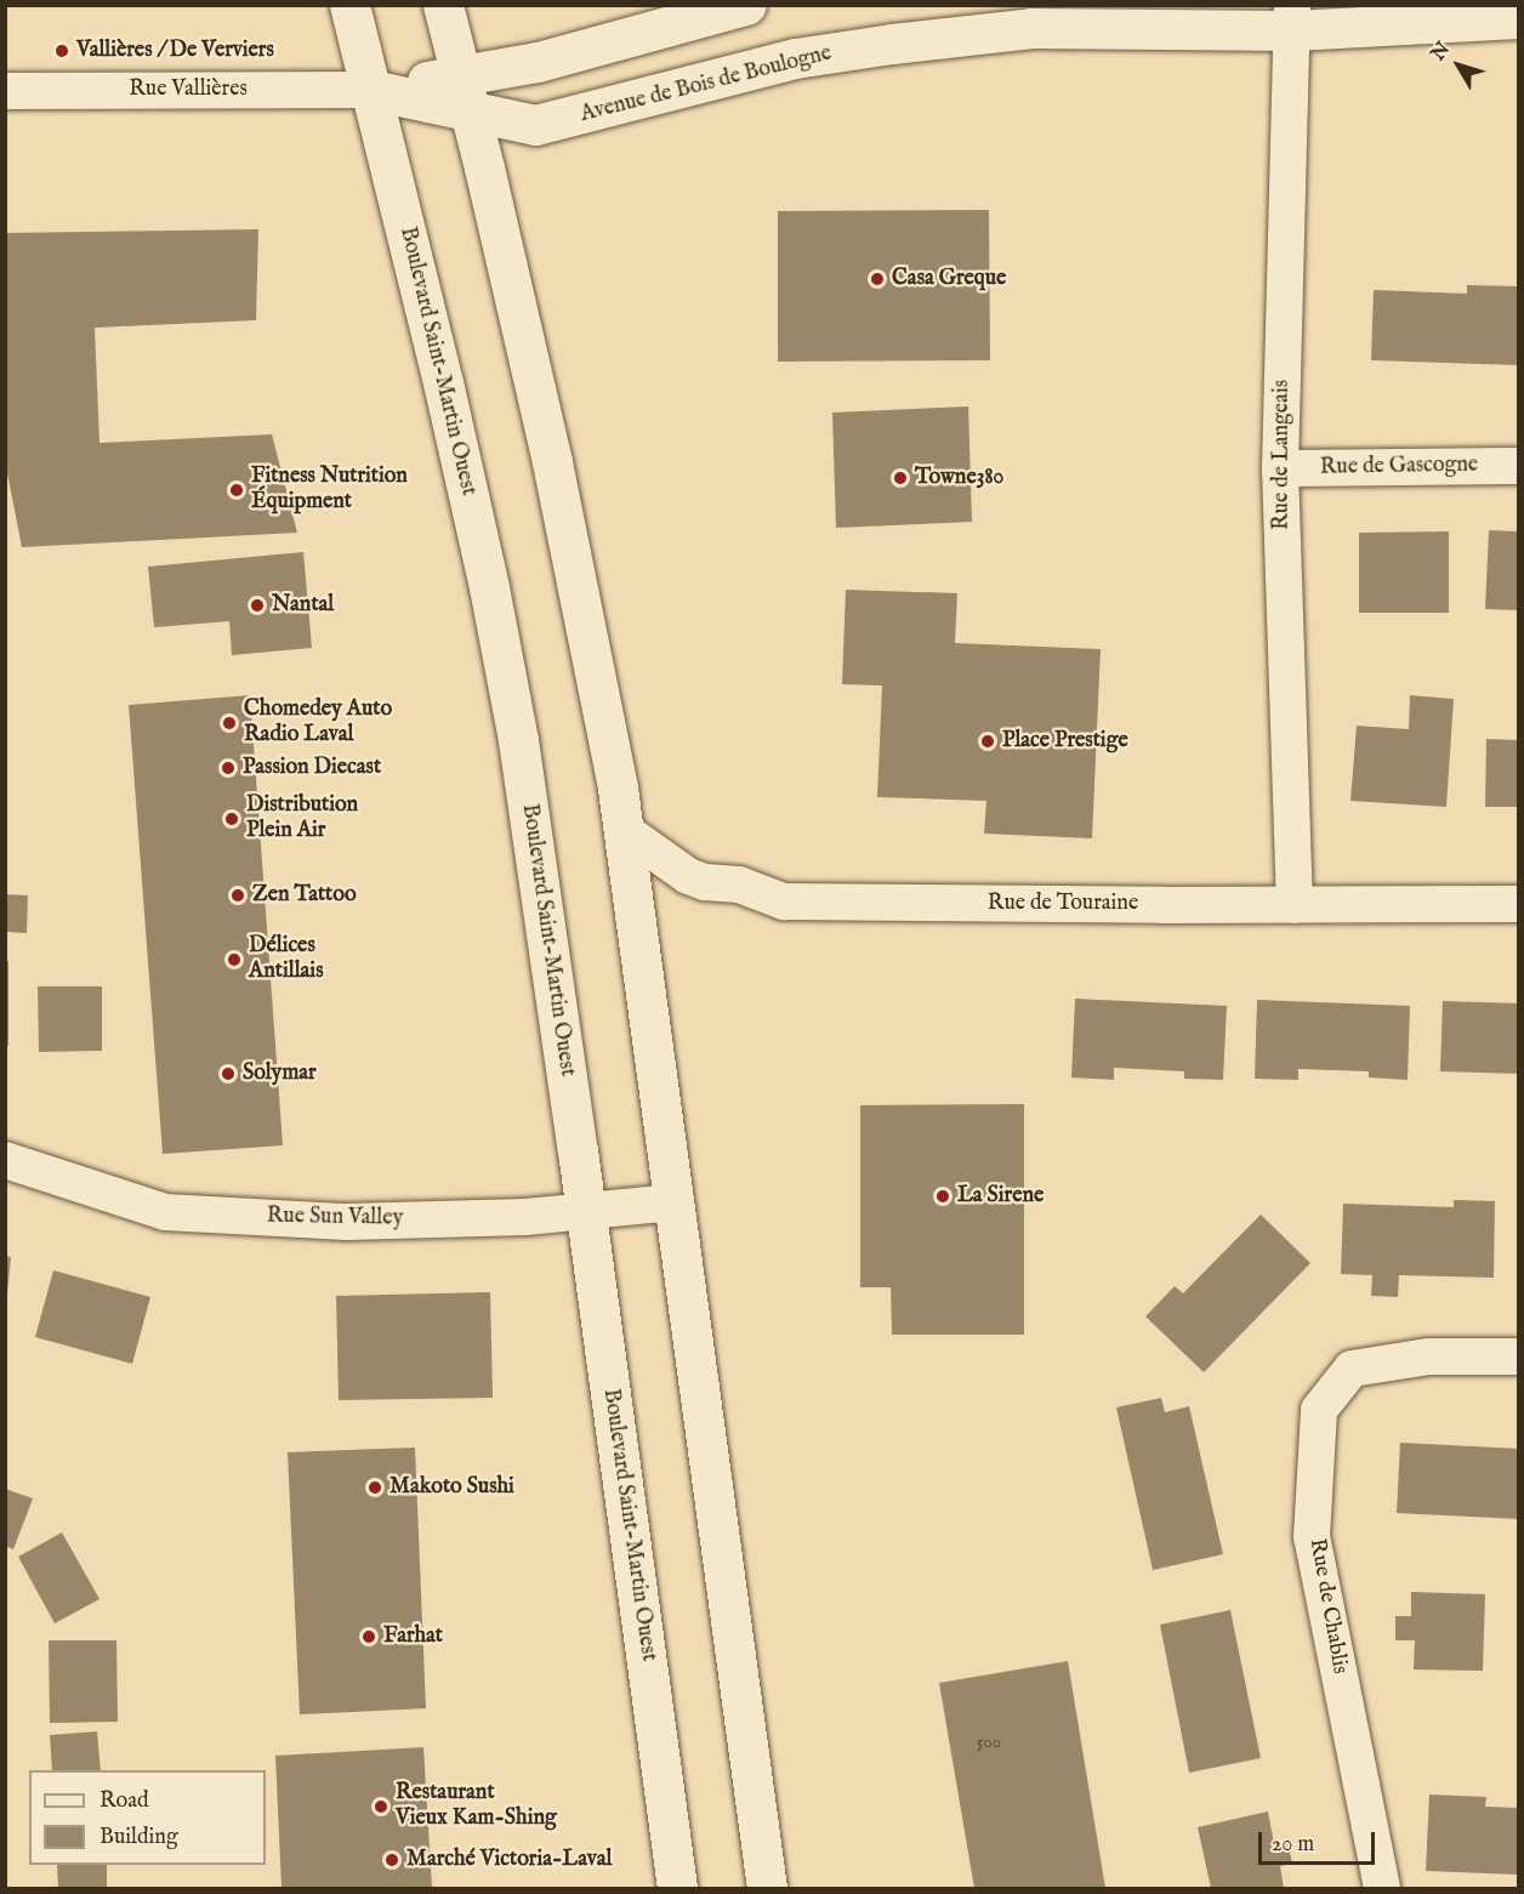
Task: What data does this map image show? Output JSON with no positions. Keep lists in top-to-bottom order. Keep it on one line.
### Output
{"streets":{"main road":["Avenue de Bois de Boulogne","Boulevard Saint-Martin Ouest"],"street":["Rue Vallières","Rue de Langeais","Rue de Gascogne","Rue de Touraine","Rue Sun Valley","Rue de Chablis"]},"crossings":[["Avenue de Bois de Boulogne","Rue Vallières"],["Avenue de Bois de Boulogne","Boulevard Saint-Martin Ouest"],["Avenue de Bois de Boulogne","Rue de Langeais"],["Rue Vallières","Boulevard Saint-Martin Ouest"],["Boulevard Saint-Martin Ouest","Rue Sun Valley"],["Rue de Langeais","Rue de Gascogne"],["Rue de Langeais","Rue de Touraine"]],"places":["Vallières / De Verviers","Casa Greque","Towne380","Fitness Nutrition Équipment","Nantal","Chomedey Auto Radio Laval","Place Prestige","Passion Diecast","Distribution Plein Air","Zen Tattoo","Délices Antillais","Solymar","La Sirene","Makoto Sushi","Farhat","Restaurant Vieux Kam-Shing","Marché Victoria-Laval"],"house_numbers":["500"],"legend":["Road","Building"],"scale_bar":"20 m","north":"top left"}
